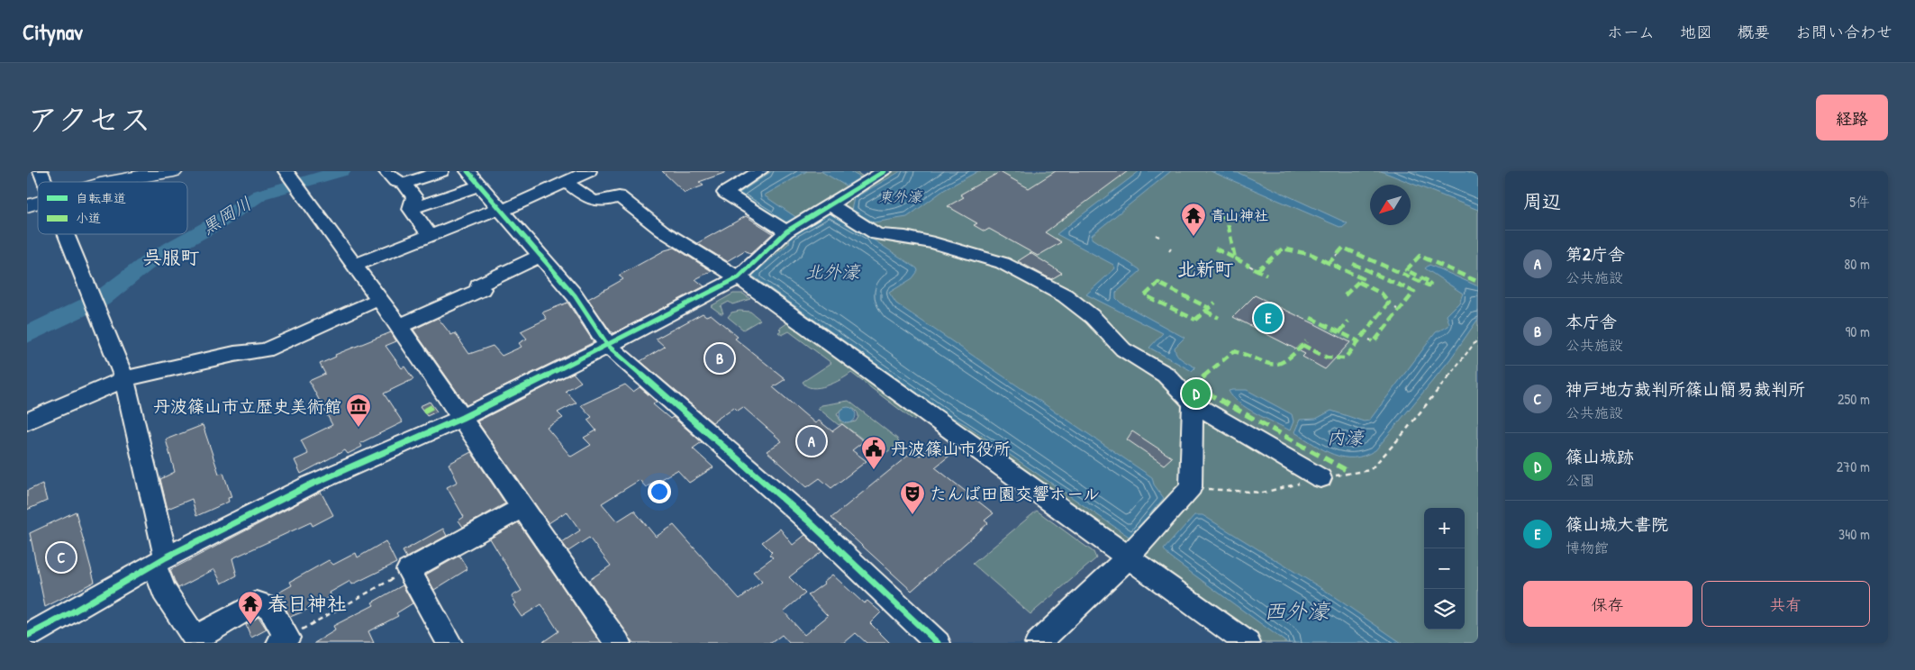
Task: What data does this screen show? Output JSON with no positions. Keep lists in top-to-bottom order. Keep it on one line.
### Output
{"districts":["呉服町","北新町"],"water":["東外濠","黒岡川","北外濠","内濠","西外濠"],"places":{"temple":["青山神社","春日神社"],"museum":["丹波篠山市立歴史美術館"],"public building":["丹波篠山市役所"],"theatre":["たんば田園交響ホール"]},"legend":["自転車道","小道"],"north":"bottom left","page":{"header":"Citynav","nav":["ホーム","地図","概要","お問い合わせ"],"title":"アクセス","buttons":["経路",["保存","共有"]],"heading":["周辺","5件"],"list":[{"mark":"A","name":"第2庁舎","note":"公共施設","value":"80 m"},{"mark":"B","name":"本庁舎","note":"公共施設","value":"90 m"},{"mark":"C","name":"神戸地方裁判所篠山簡易裁判所","note":"公共施設","value":"250 m"},{"mark":"D","name":"篠山城跡","note":"公園","value":"270 m"},{"mark":"E","name":"篠山城大書院","note":"博物館","value":"340 m"}],"pins":["E","B","D","A","C"],"map_buttons":["+","−"]}}
